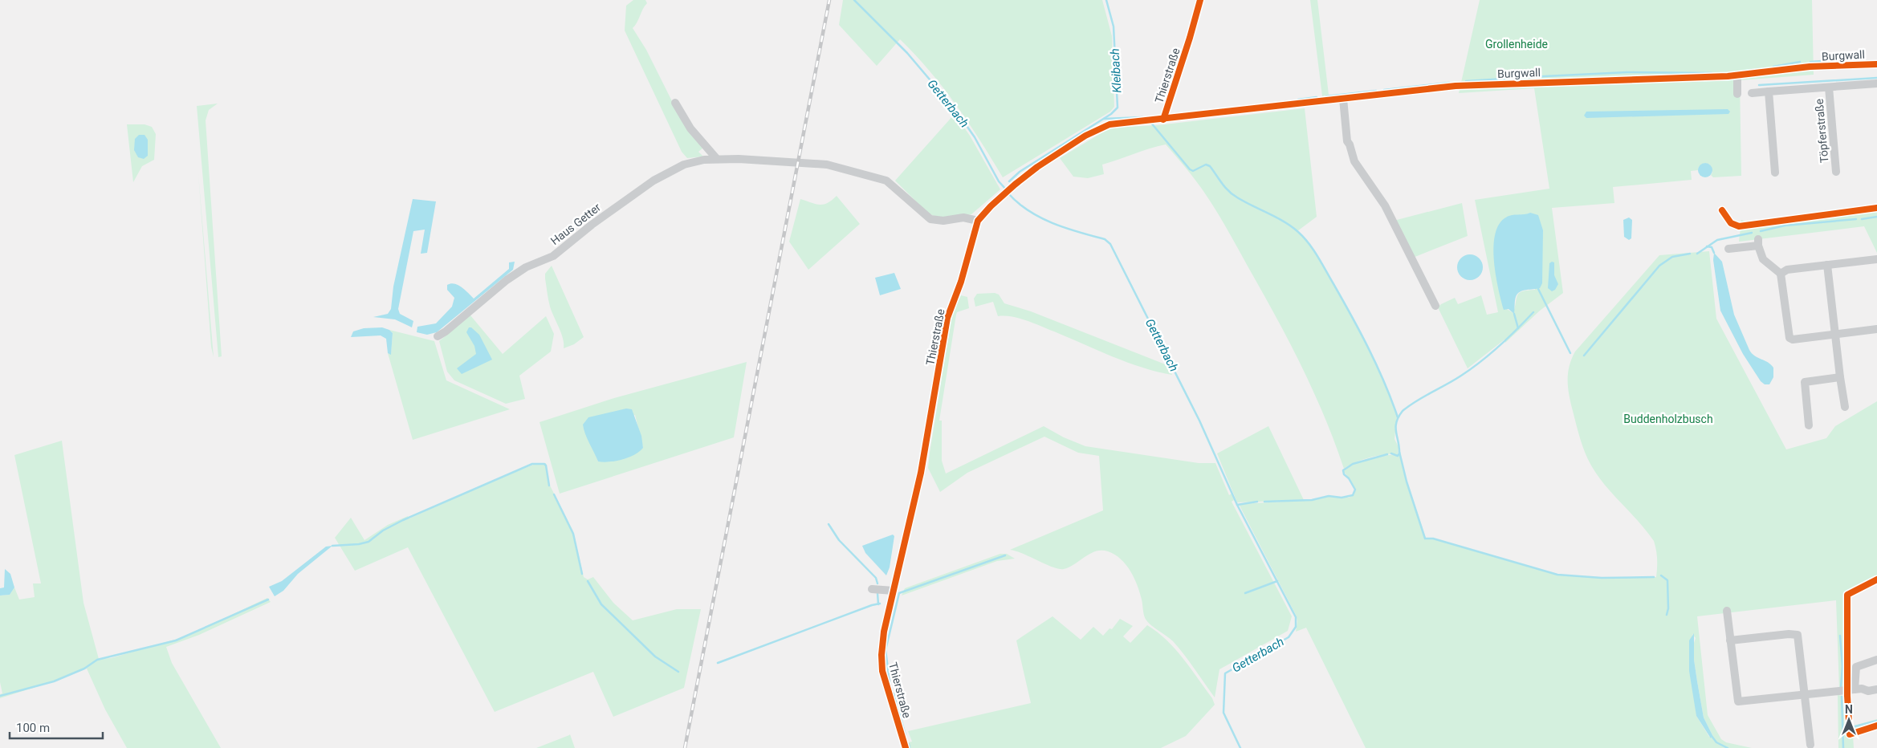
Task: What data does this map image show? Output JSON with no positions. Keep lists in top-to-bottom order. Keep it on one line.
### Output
{"streets":{"street":["Burgwall","Thierstraße","Töpferstraße","Haus Getter"]},"crossings":[["Burgwall","Thierstraße"],["Thierstraße","Haus Getter"]],"water":["Kleibach","Getterbach"],"parks":["Grollenheide","Buddenholzbusch"],"scale_bar":"100 m","north":"top"}
